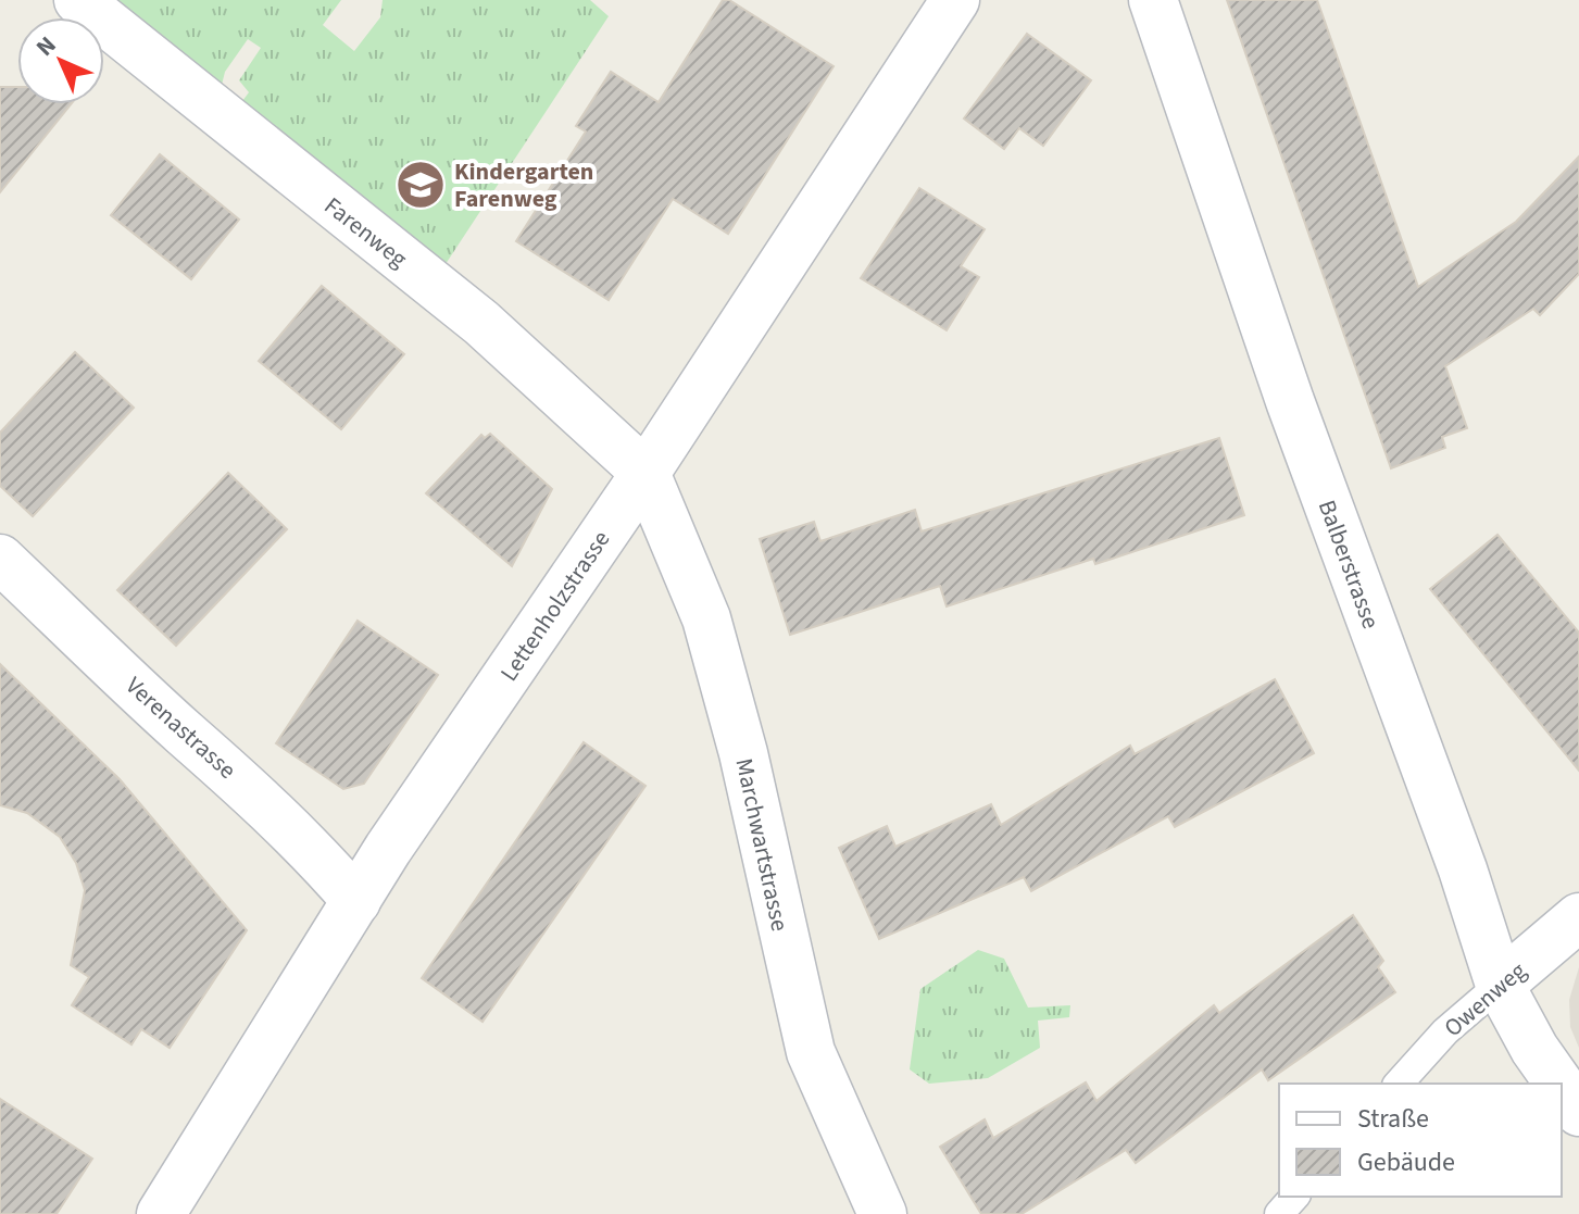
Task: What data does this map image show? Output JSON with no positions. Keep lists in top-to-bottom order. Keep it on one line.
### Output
{"streets":{"street":["Farenweg","Balberstrasse","Lettenholzstrasse","Verenastrasse","Marchwartstrasse","Owenweg"]},"crossings":[["Farenweg","Lettenholzstrasse"],["Farenweg","Marchwartstrasse"],["Balberstrasse","Owenweg"],["Lettenholzstrasse","Verenastrasse"],["Lettenholzstrasse","Marchwartstrasse"]],"places":{"school or university":["Kindergarten Farenweg"]},"legend":["Straße","Gebäude"],"north":"top left"}
